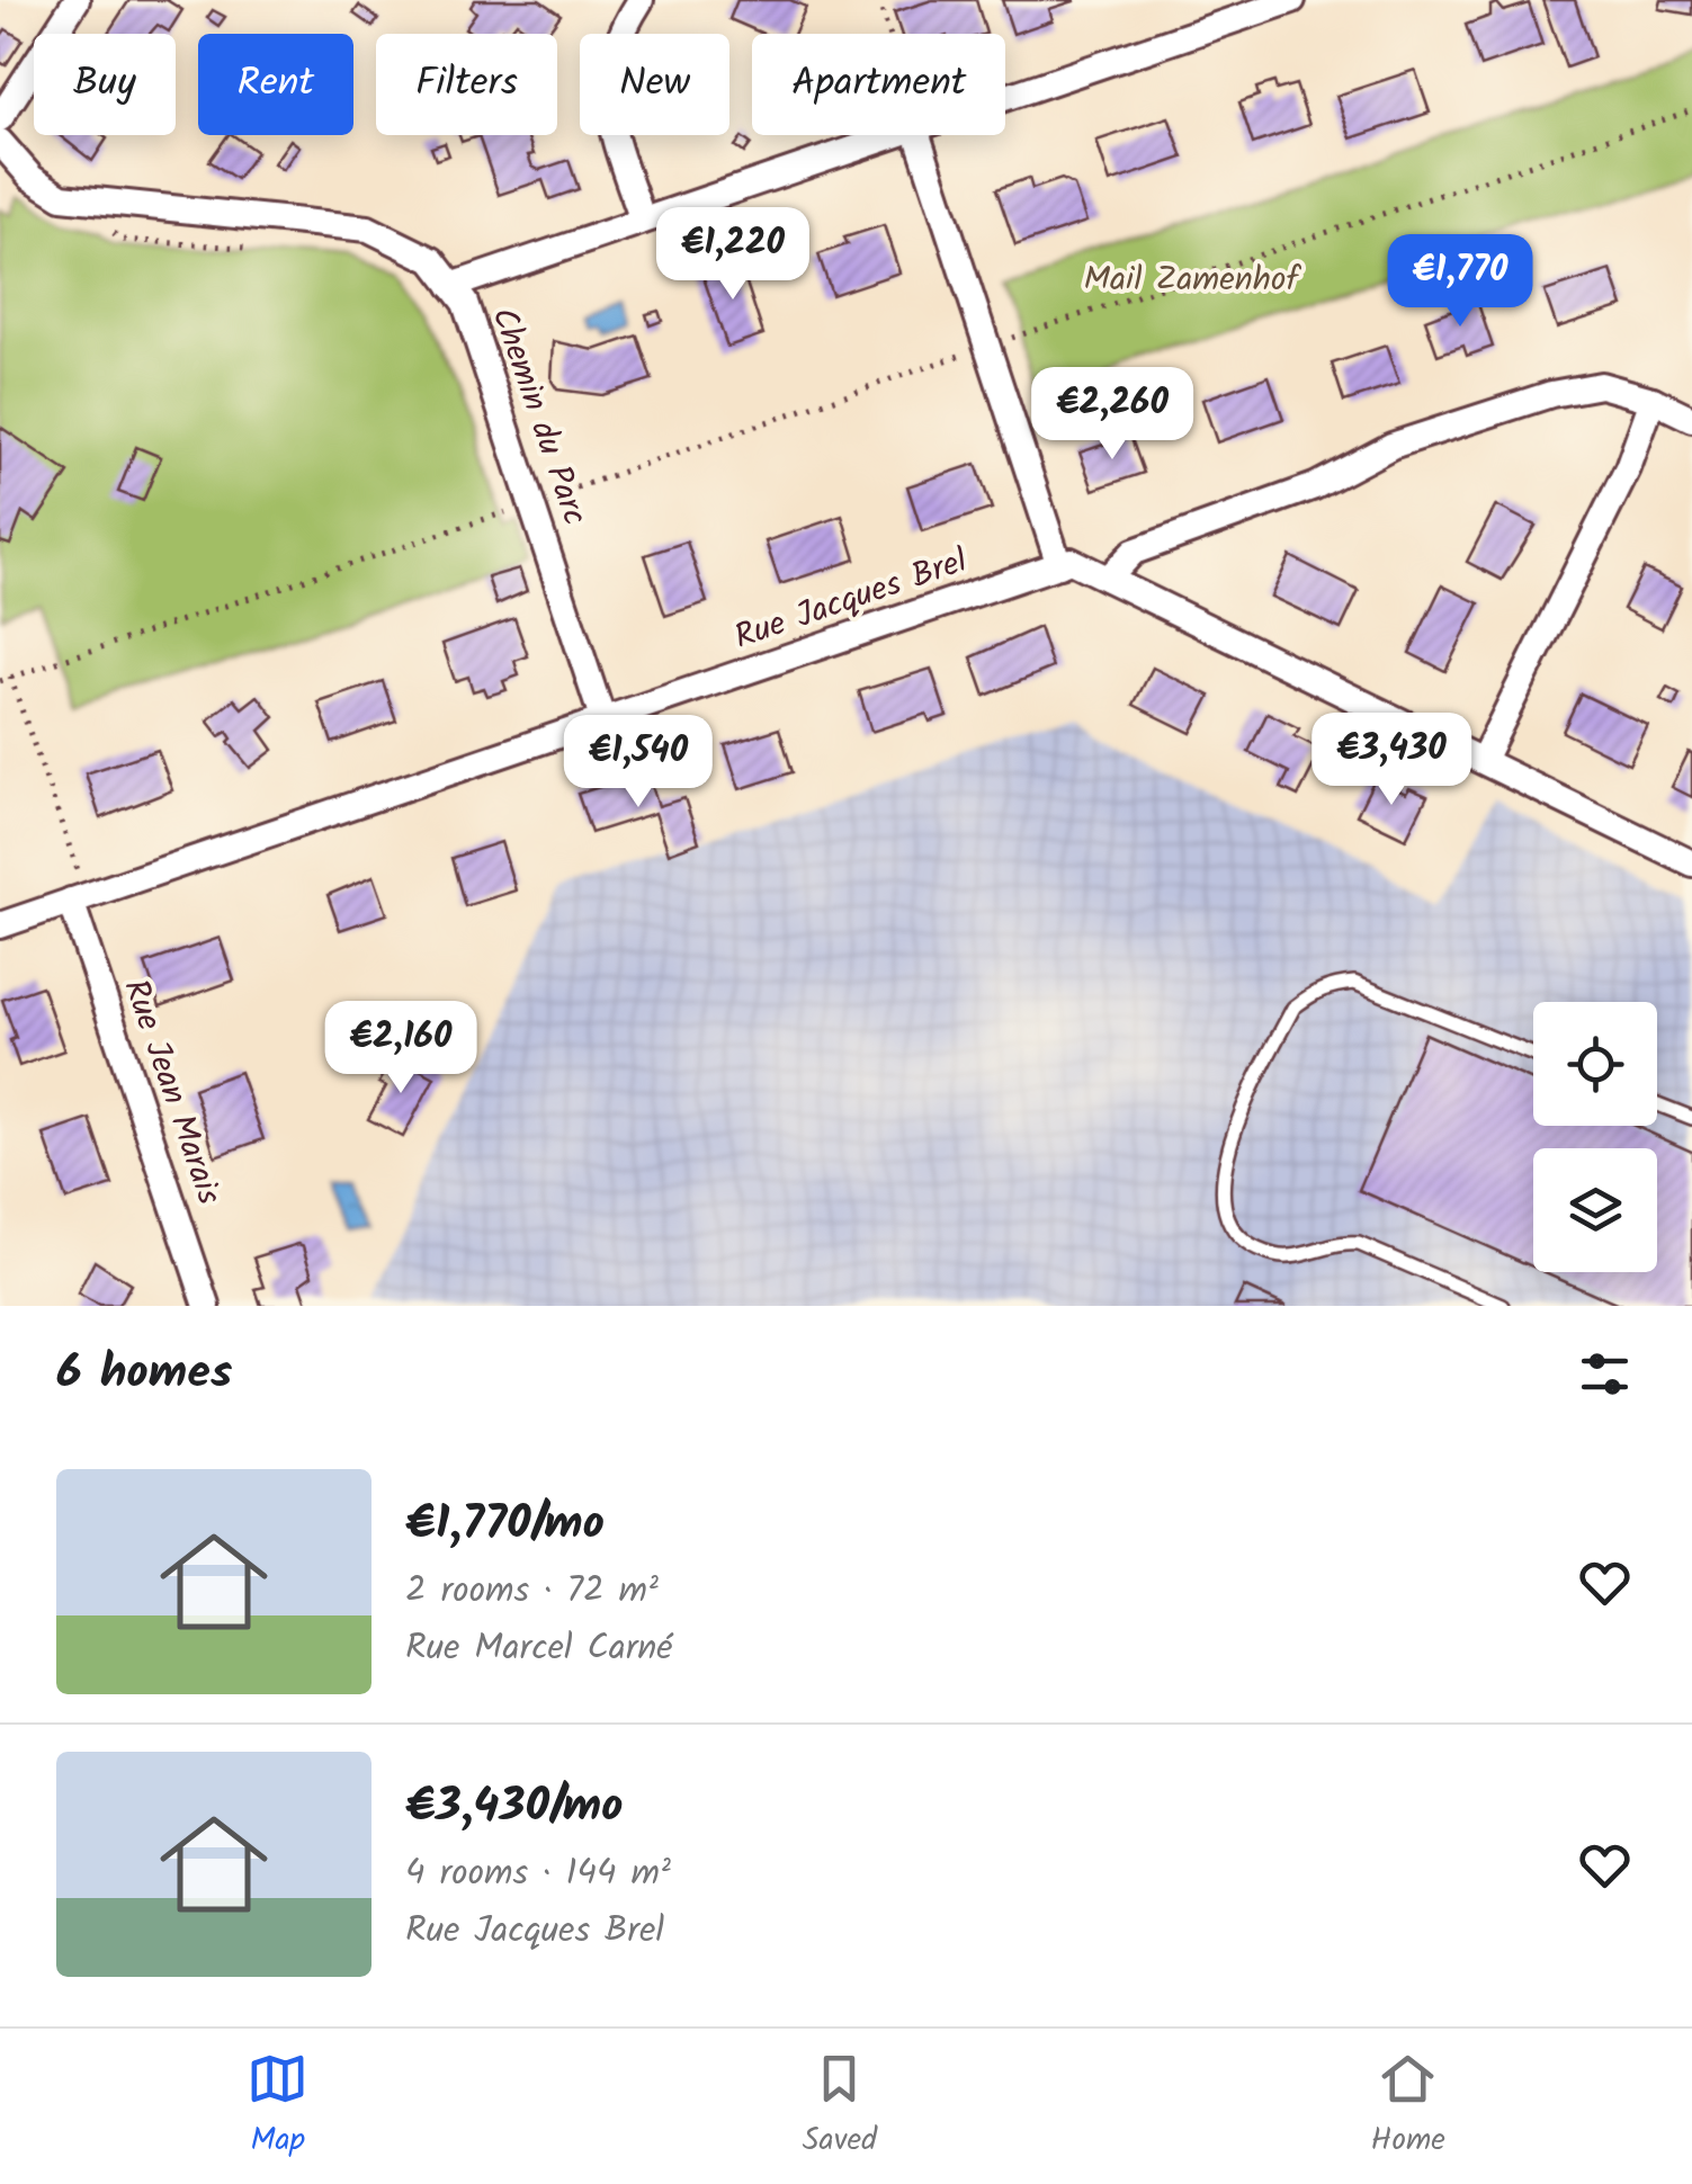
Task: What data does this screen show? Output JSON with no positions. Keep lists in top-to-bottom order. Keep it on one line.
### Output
{"streets":{"street":["Chemin du Parc","Rue Jacques Brel","Rue Jean Marais"]},"crossings":[["Chemin du Parc","Rue Jacques Brel"],["Rue Jacques Brel","Rue Jean Marais"]],"parks":["Mail Zamenhof"],"page":{"chip":["Buy","Rent","Filters","New","Apartment"],"price":["€1,220","€1,770","€2,260","€3,430","€1,540","€2,160"],"heading":"6 homes","list":[{"name":"€1,770/mo","note":"2 rooms · 72 m² · Rue Marcel Carné"},{"name":"€3,430/mo","note":"4 rooms · 144 m² · Rue Jacques Brel"}],"tabs":["Map","Saved","Home"]}}
